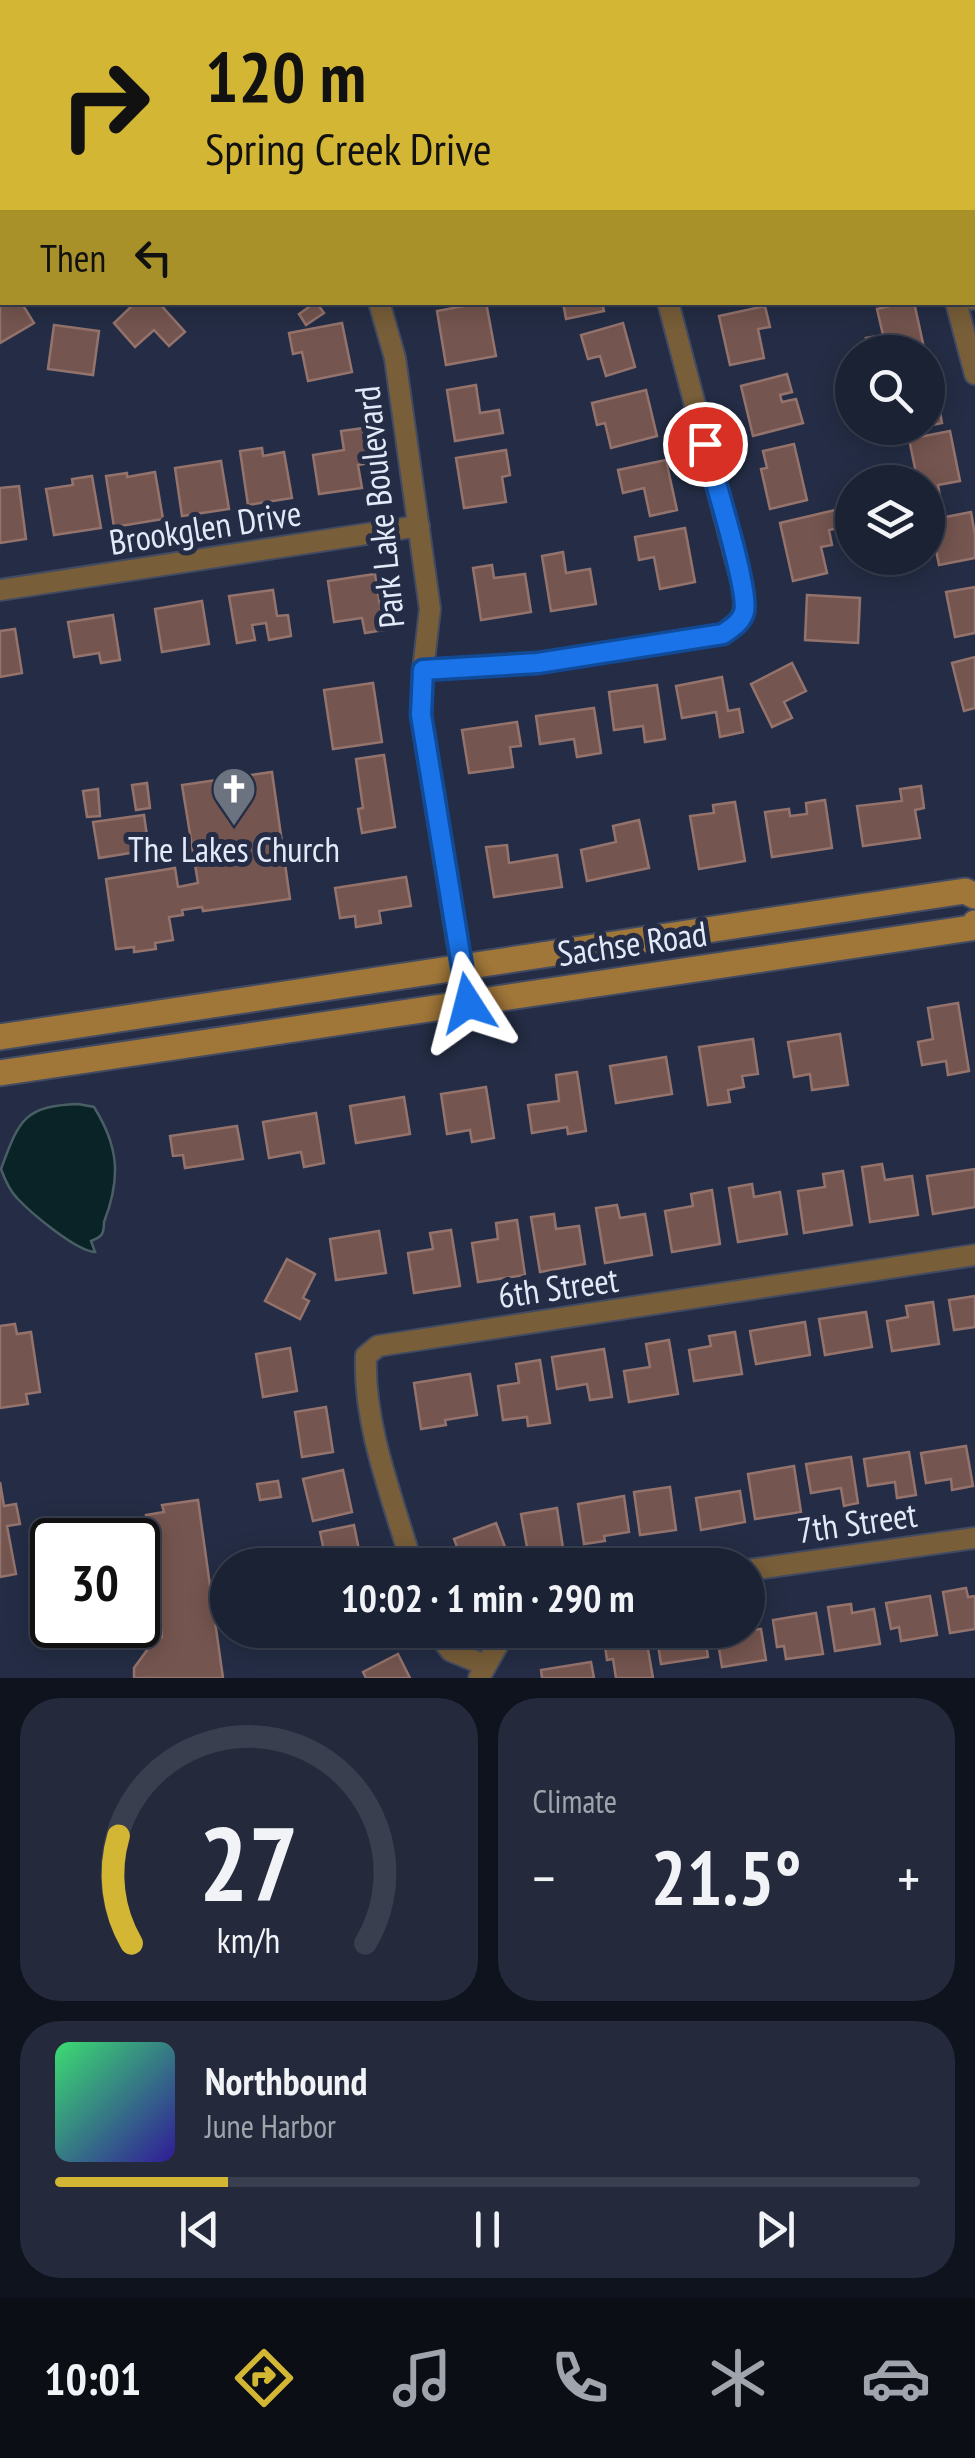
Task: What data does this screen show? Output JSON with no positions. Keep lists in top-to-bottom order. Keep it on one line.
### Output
{"streets":{"main road":["Sachse Road"],"street":["Park Lake Boulevard","Brookglen Drive","6th Street","7th Street"]},"crossings":[["Park Lake Boulevard","Brookglen Drive"],["Park Lake Boulevard","Sachse Road"]],"places":{"church":["The Lakes Church"]},"page":{"turn":["120 m","Spring Creek Drive"],"then":"Then","limit":"30","trip":"10:02 · 1 min · 290 m","tile":"Climate","heat":["−","21.5°","+"],"song":["Northbound","June Harbor"],"tabs":"10:01","gauge":["27","km/h"]}}
